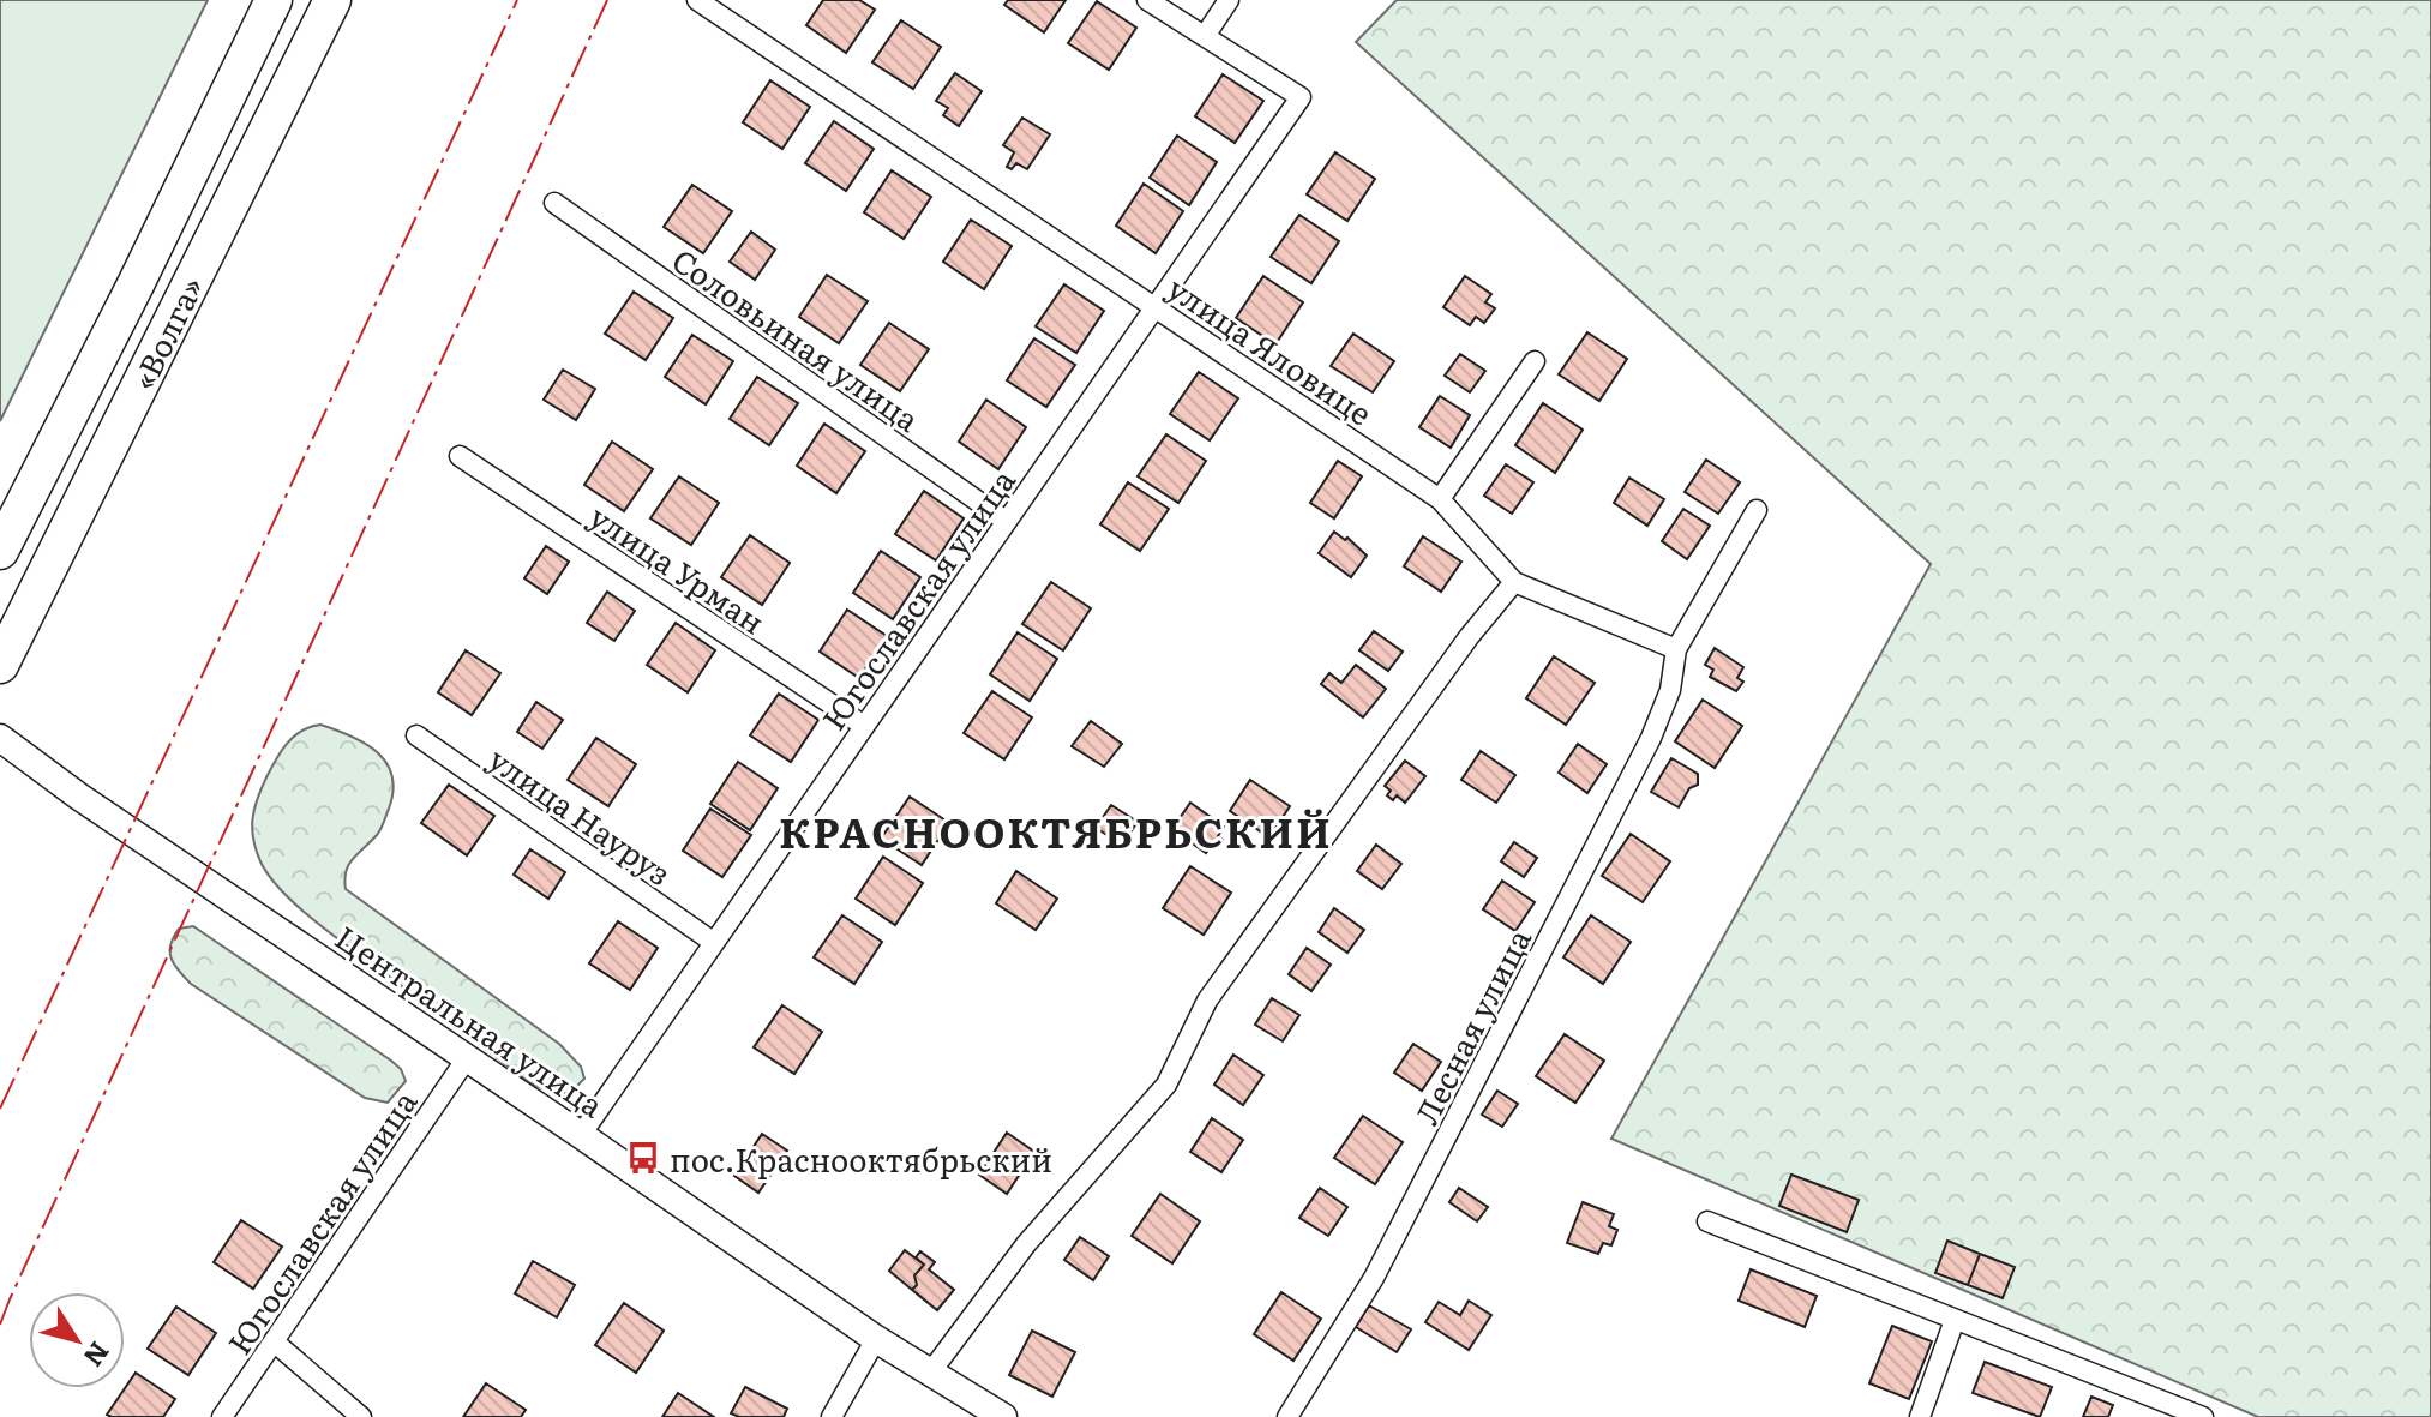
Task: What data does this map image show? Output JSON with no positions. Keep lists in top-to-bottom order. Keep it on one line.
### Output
{"streets":{"highway":["«Волга»"],"street":["Соловьиная улица","улица Яловице","улица Урман","Югославская улица","улица Науруз","Центральная улица","Лесная улица"]},"crossings":[["Соловьиная улица","Югославская улица"],["улица Яловице","Югославская улица"],["улица Яловице","Лесная улица"],["улица Урман","Югославская улица"],["Югославская улица","улица Науруз"],["Югославская улица","Центральная улица"]],"districts":["КРАСНООКТЯБРЬСКИЙ"],"places":{"bus stop":["пос.Краснооктябрьский"]},"north":"bottom right"}
